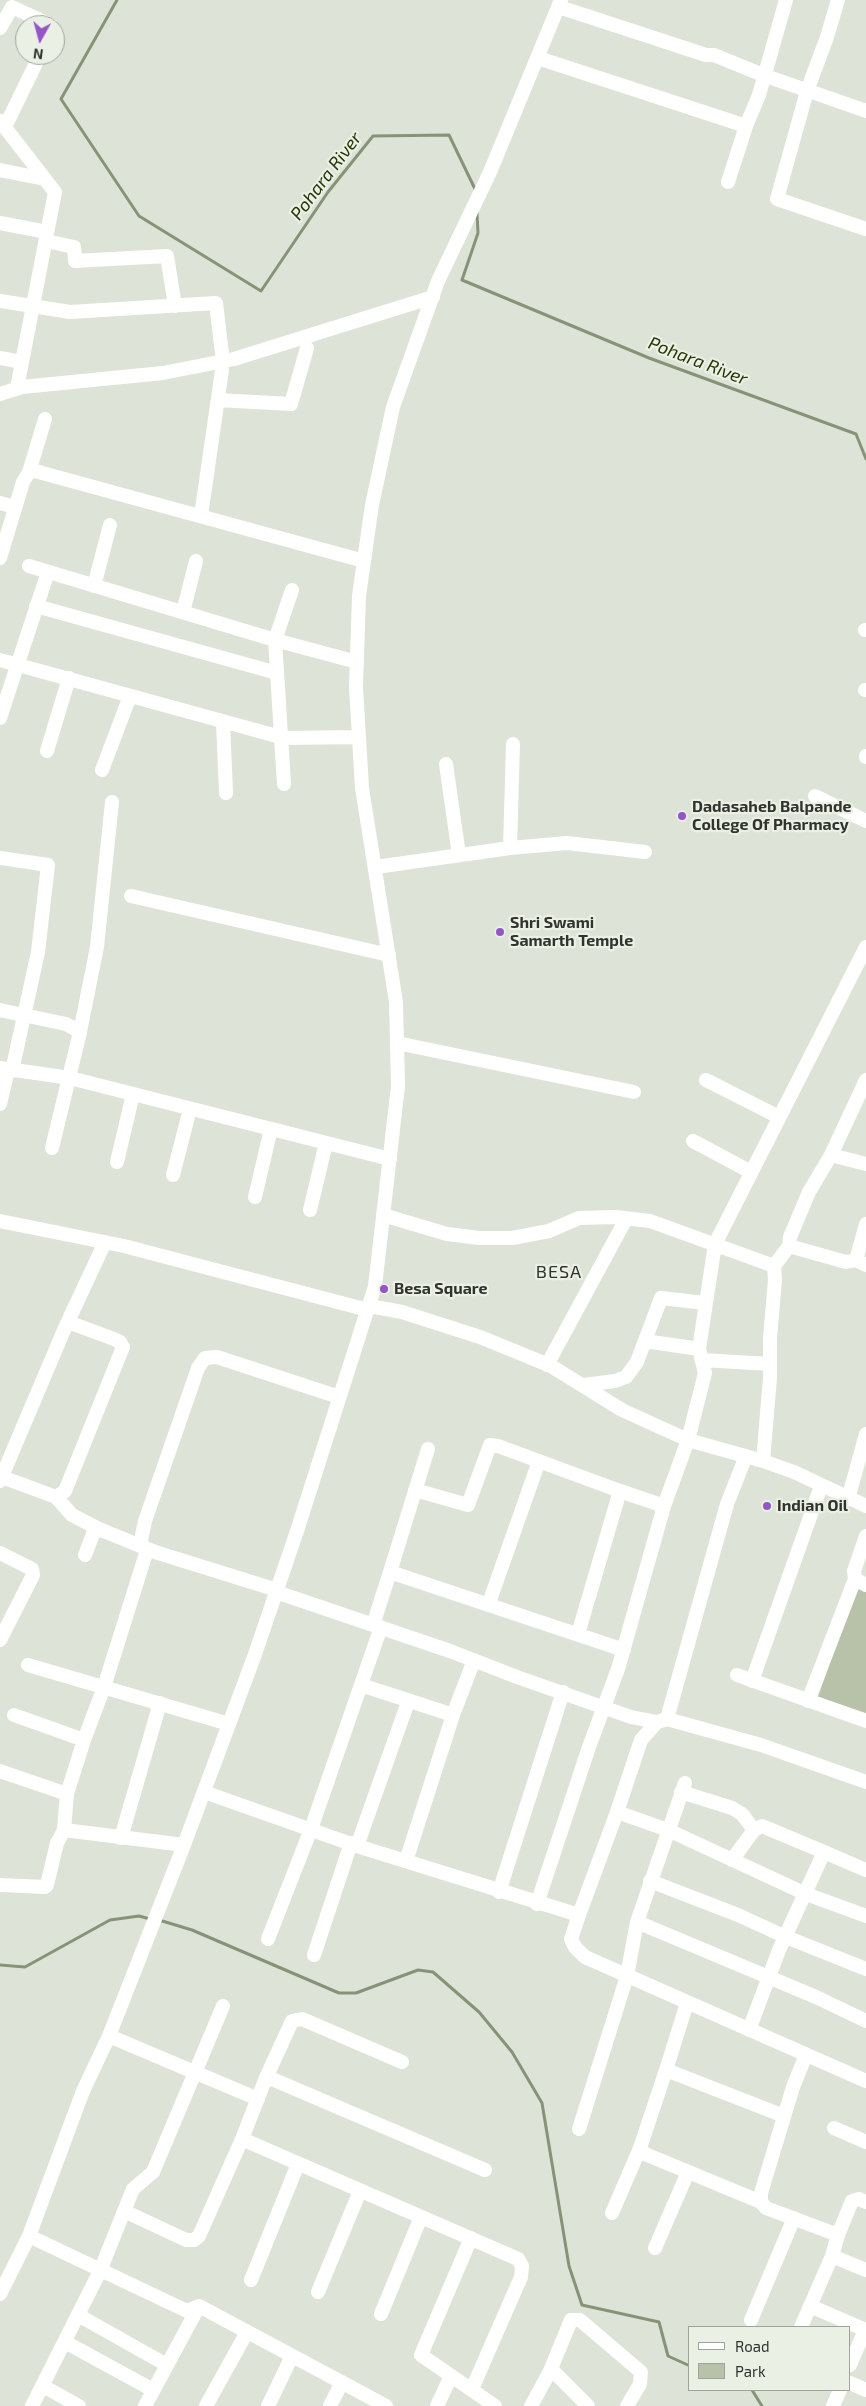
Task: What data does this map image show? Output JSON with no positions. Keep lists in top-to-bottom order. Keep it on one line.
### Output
{"districts":["BESA"],"water":["Pohara River"],"places":["Dadasaheb Balpande College Of Pharmacy","Shri Swami Samarth Temple","Besa Square","Indian Oil"],"legend":["Road","Park"],"north":"bottom"}
